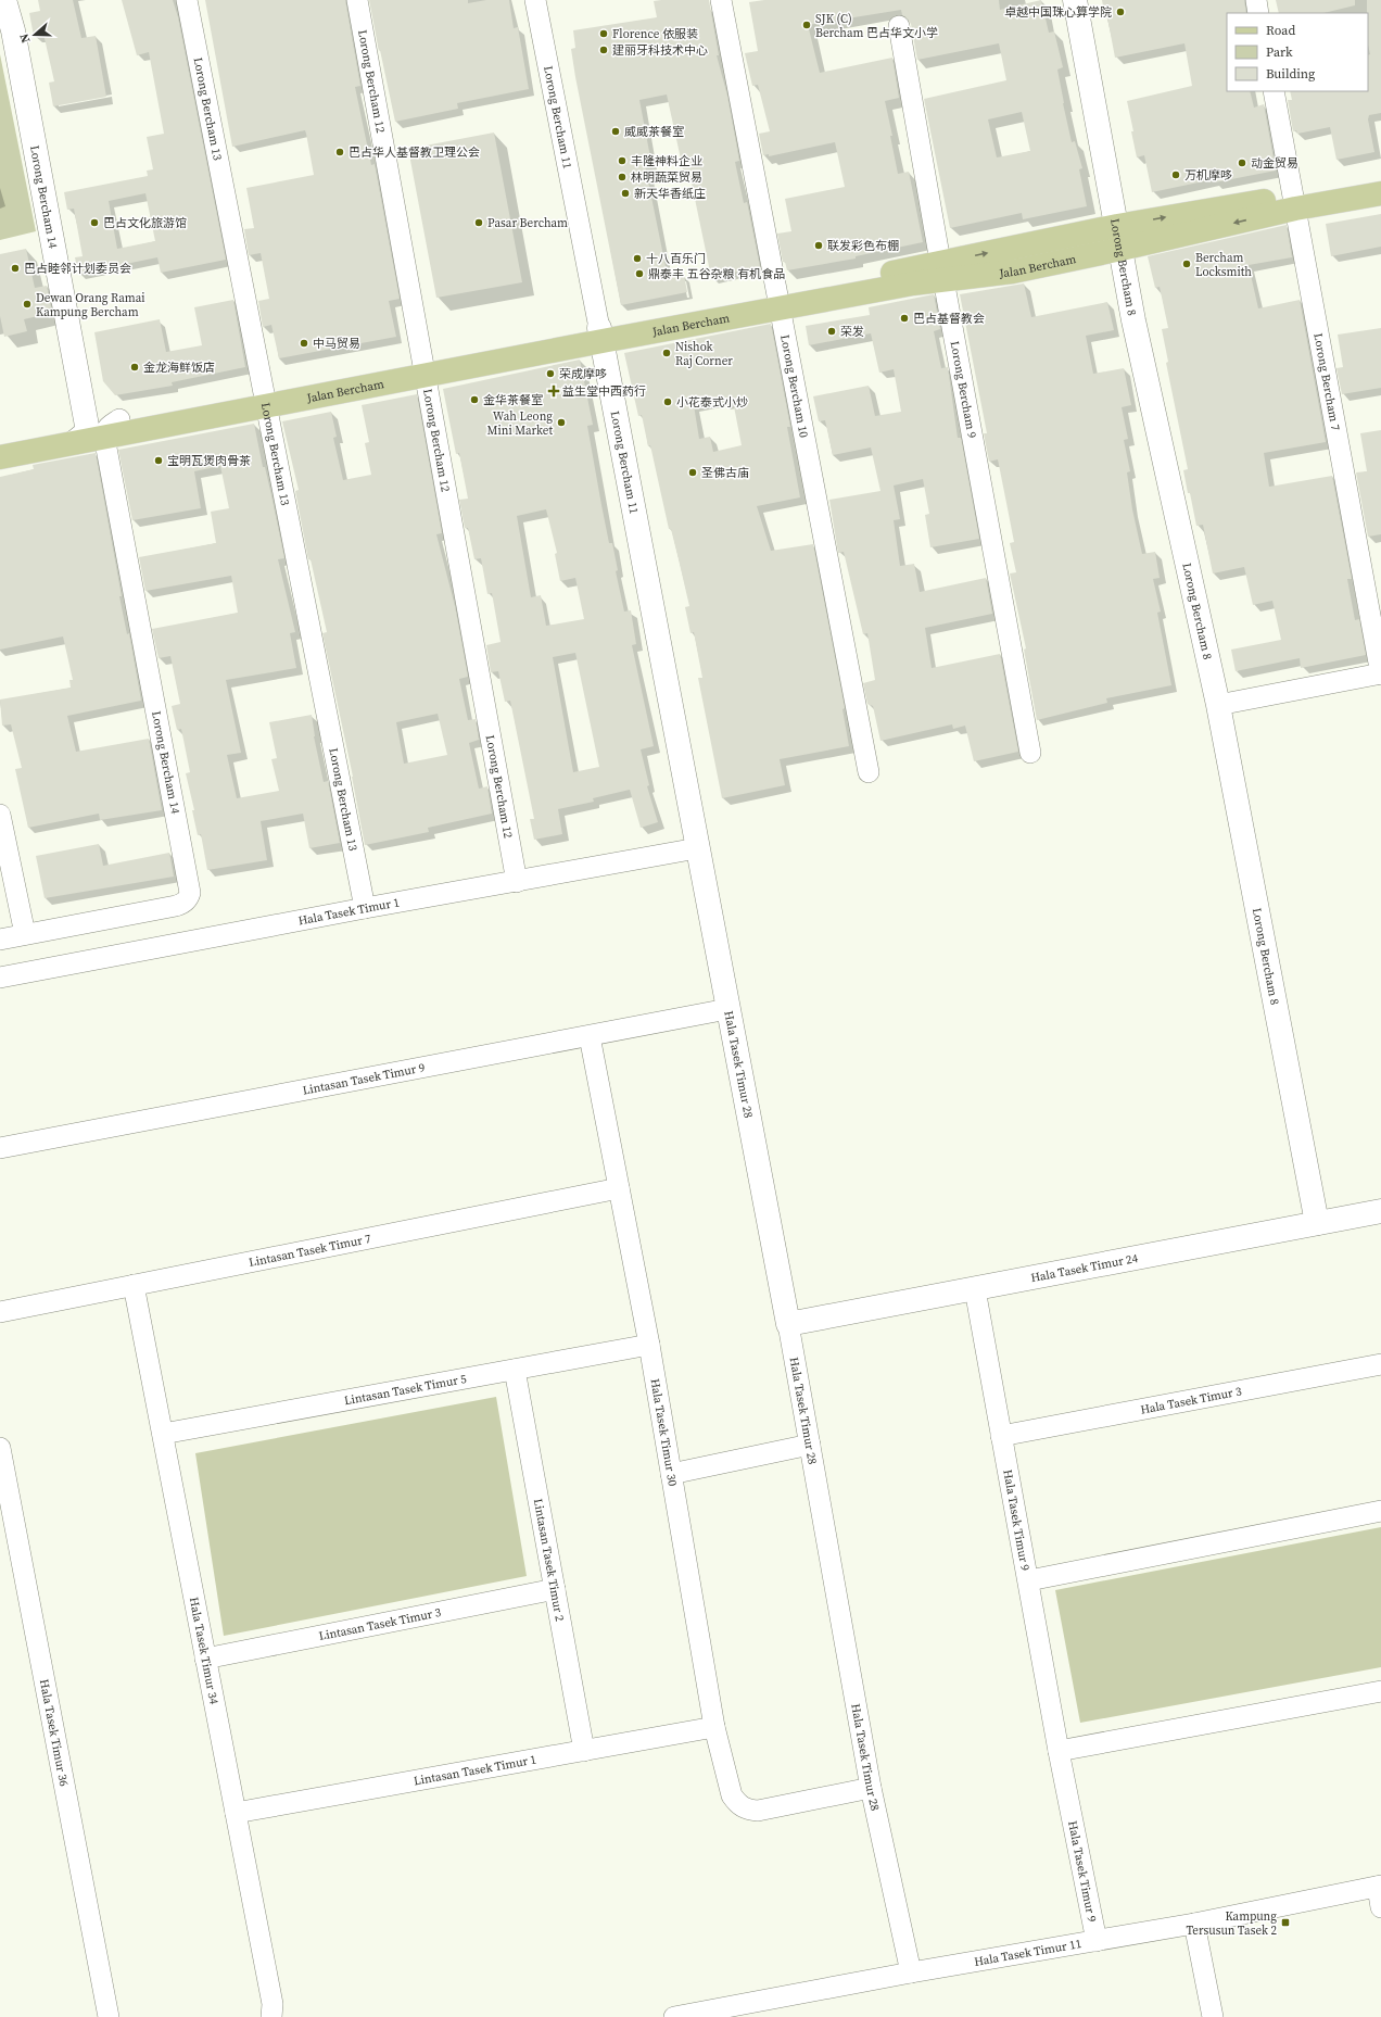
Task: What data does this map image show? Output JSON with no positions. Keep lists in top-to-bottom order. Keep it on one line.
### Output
{"streets":{"main road":["Jalan Bercham"],"street":["Lorong Bercham 12","Lorong Bercham 13","Lorong Bercham 11","Lorong Bercham 14","Lorong Bercham 8","Lorong Bercham 7","Lorong Bercham 10","Lorong Bercham 9","Hala Tasek Timur 1","Hala Tasek Timur 28","Lintasan Tasek Timur 9","Lintasan Tasek Timur 7","Hala Tasek Timur 24","Lintasan Tasek Timur 5","Hala Tasek Timur 3","Hala Tasek Timur 30","Hala Tasek Timur 9","Lintasan Tasek Timur 2","Lintasan Tasek Timur 3","Hala Tasek Timur 34","Hala Tasek Timur 36","Lintasan Tasek Timur 1","Hala Tasek Timur 11"]},"crossings":[["Lorong Bercham 12","Jalan Bercham"],["Lorong Bercham 12","Hala Tasek Timur 1"],["Lorong Bercham 13","Jalan Bercham"],["Lorong Bercham 13","Hala Tasek Timur 1"],["Lorong Bercham 11","Jalan Bercham"],["Lorong Bercham 11","Hala Tasek Timur 1"],["Lorong Bercham 11","Hala Tasek Timur 28"],["Lorong Bercham 14","Jalan Bercham"],["Jalan Bercham","Lorong Bercham 8"],["Jalan Bercham","Lorong Bercham 7"],["Jalan Bercham","Lorong Bercham 10"],["Jalan Bercham","Lorong Bercham 9"],["Lorong Bercham 8","Hala Tasek Timur 24"],["Hala Tasek Timur 1","Hala Tasek Timur 28"],["Hala Tasek Timur 28","Lintasan Tasek Timur 9"],["Hala Tasek Timur 28","Hala Tasek Timur 24"],["Hala Tasek Timur 28","Hala Tasek Timur 30"],["Hala Tasek Timur 28","Hala Tasek Timur 11"],["Lintasan Tasek Timur 9","Hala Tasek Timur 30"],["Lintasan Tasek Timur 7","Hala Tasek Timur 30"],["Lintasan Tasek Timur 7","Hala Tasek Timur 34"],["Hala Tasek Timur 24","Hala Tasek Timur 9"],["Lintasan Tasek Timur 5","Hala Tasek Timur 30"],["Lintasan Tasek Timur 5","Lintasan Tasek Timur 2"],["Lintasan Tasek Timur 5","Hala Tasek Timur 34"],["Hala Tasek Timur 3","Hala Tasek Timur 9"],["Hala Tasek Timur 30","Lintasan Tasek Timur 1"],["Hala Tasek Timur 9","Hala Tasek Timur 11"],["Lintasan Tasek Timur 2","Lintasan Tasek Timur 3"],["Lintasan Tasek Timur 2","Lintasan Tasek Timur 1"],["Lintasan Tasek Timur 3","Hala Tasek Timur 34"],["Hala Tasek Timur 34","Lintasan Tasek Timur 1"]],"places":{"other":["卓越中国珠心算学院","SJK (C) Bercham 巴占华文小学","Florence 依服装","建丽牙科技术中心","威威茶餐室","巴占华人基督教卫理公会","丰隆神料企业","动金贸易","万机摩哆","林明蔬菜贸易","新天华香纸庄","巴占文化旅游馆","Pasar Bercham","联发彩色布棚","十八百乐门","Bercham Locksmith","巴占睦邻计划委员会","鼎泰丰 五谷杂粮 有机食品","Dewan Orang Ramai Kampung Bercham","巴占基督教会","荣发","中马贸易","Nishok Raj Corner","金龙海鲜饭店","荣成摩哆","金华茶餐室","小花泰式小炒","Wah Leong Mini Market","宝明瓦煲肉骨茶","圣佛古庙"],"health":["益生堂中西药行"],"transit":["Kampung Tersusun Tasek 2"]},"legend":["Road","Park","Building"],"north":"left"}
